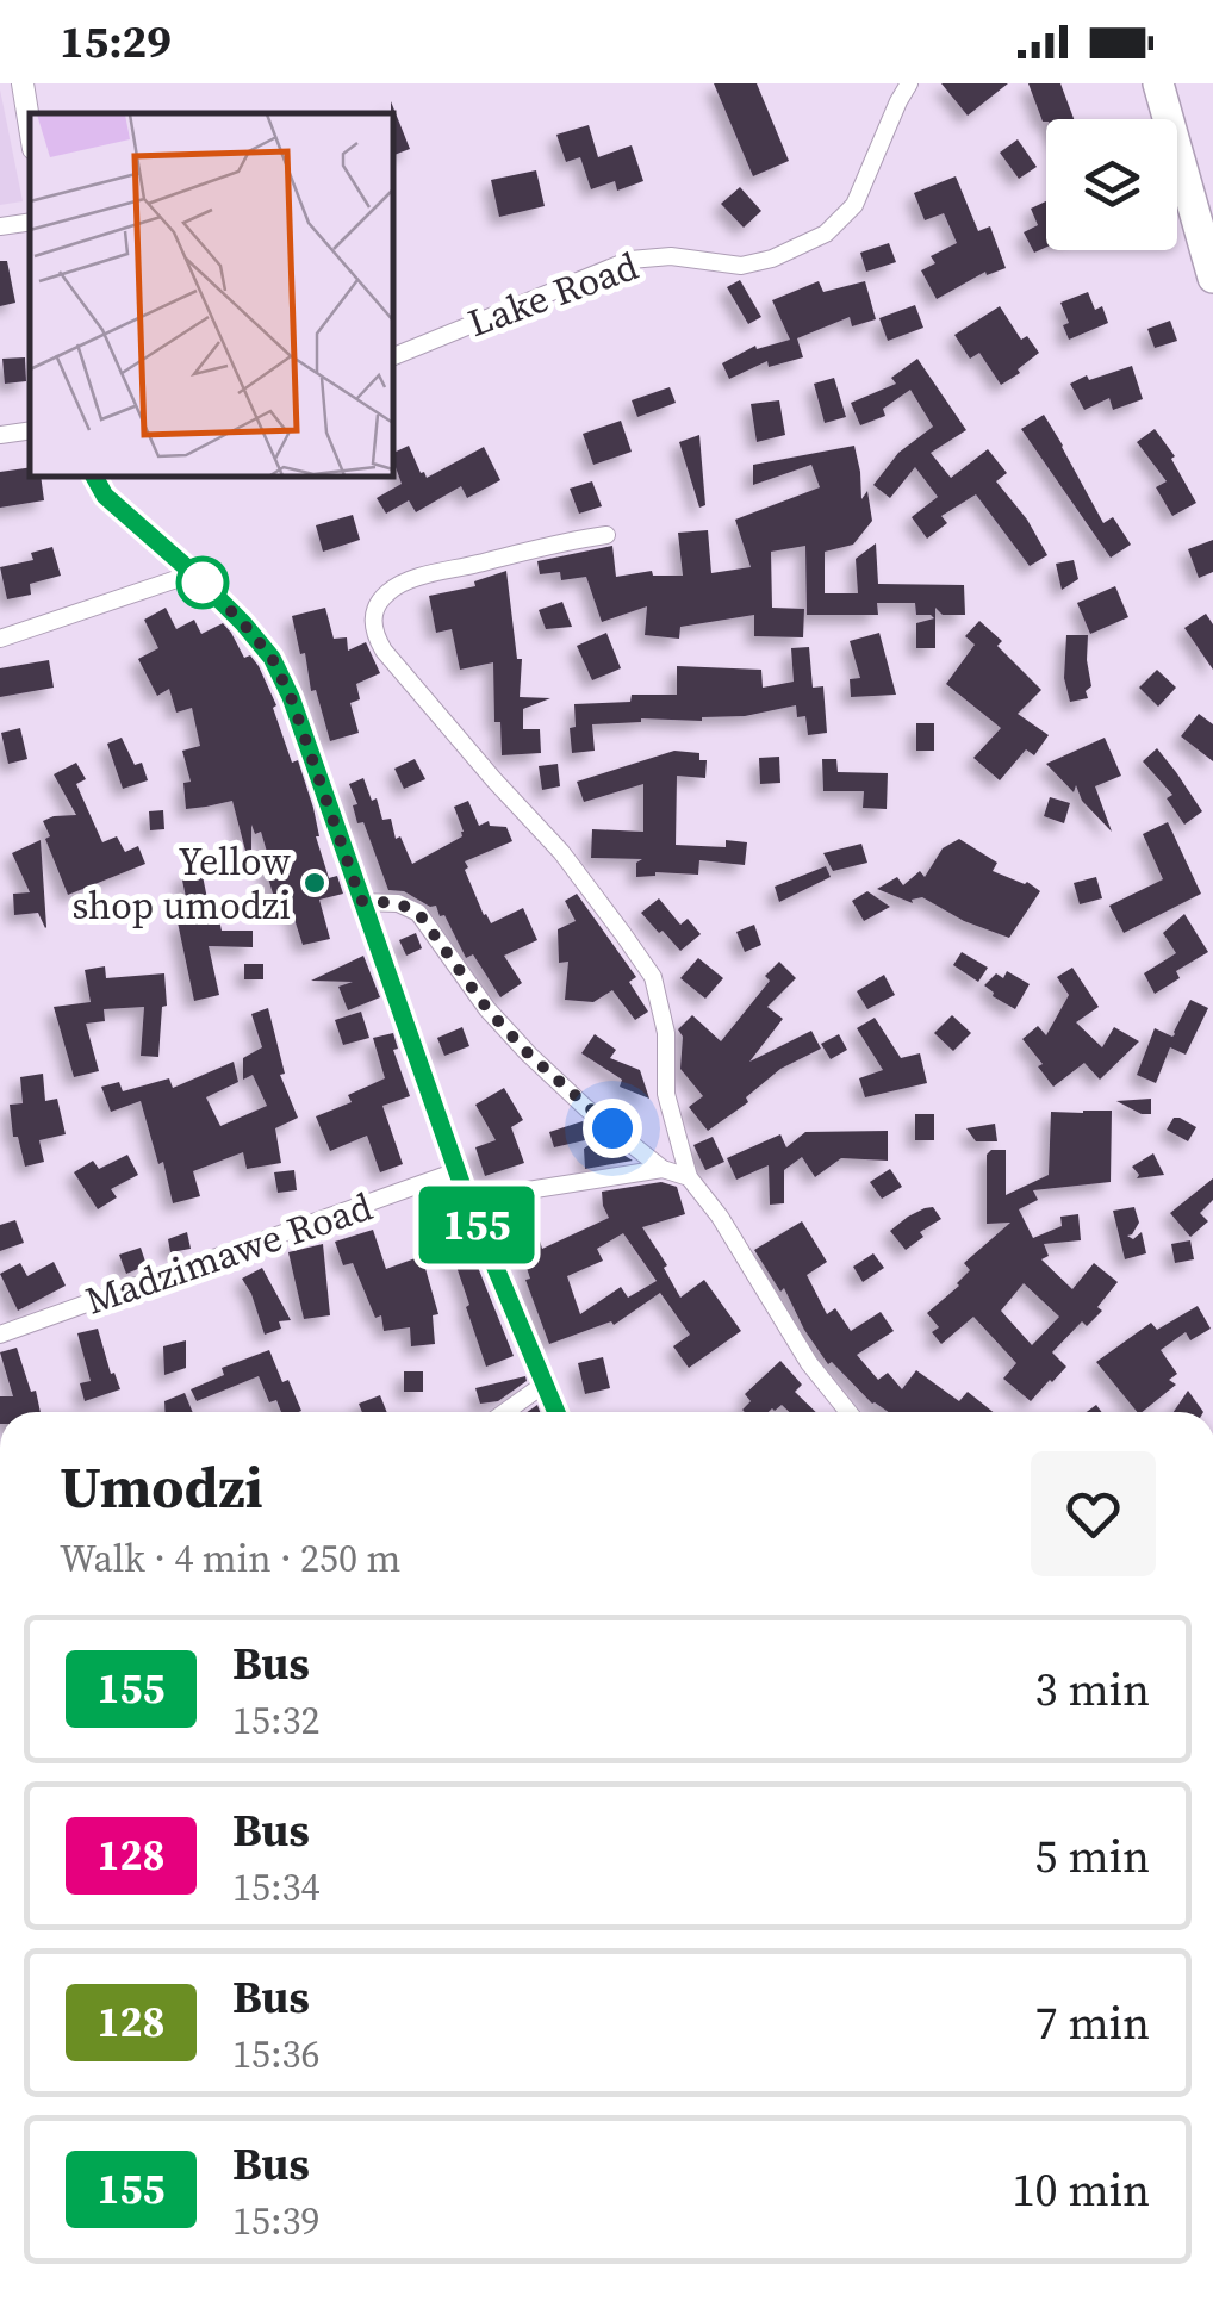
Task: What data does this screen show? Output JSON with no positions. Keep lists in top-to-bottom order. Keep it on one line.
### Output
{"streets":{"street":["Lake Road","Madzimawe Road"]},"places":["Yellow shop umodzi"],"lines":["bus line 155"],"page":{"status":"15:29","on_map":"155","heading":["Umodzi","Walk · 4 min · 250 m"],"list":[{"mark":"155","name":"Bus","note":"15:32","value":"3 min"},{"mark":"128","name":"Bus","note":"15:34","value":"5 min"},{"mark":"128","name":"Bus","note":"15:36","value":"7 min"},{"mark":"155","name":"Bus","note":"15:39","value":"10 min"}]}}
